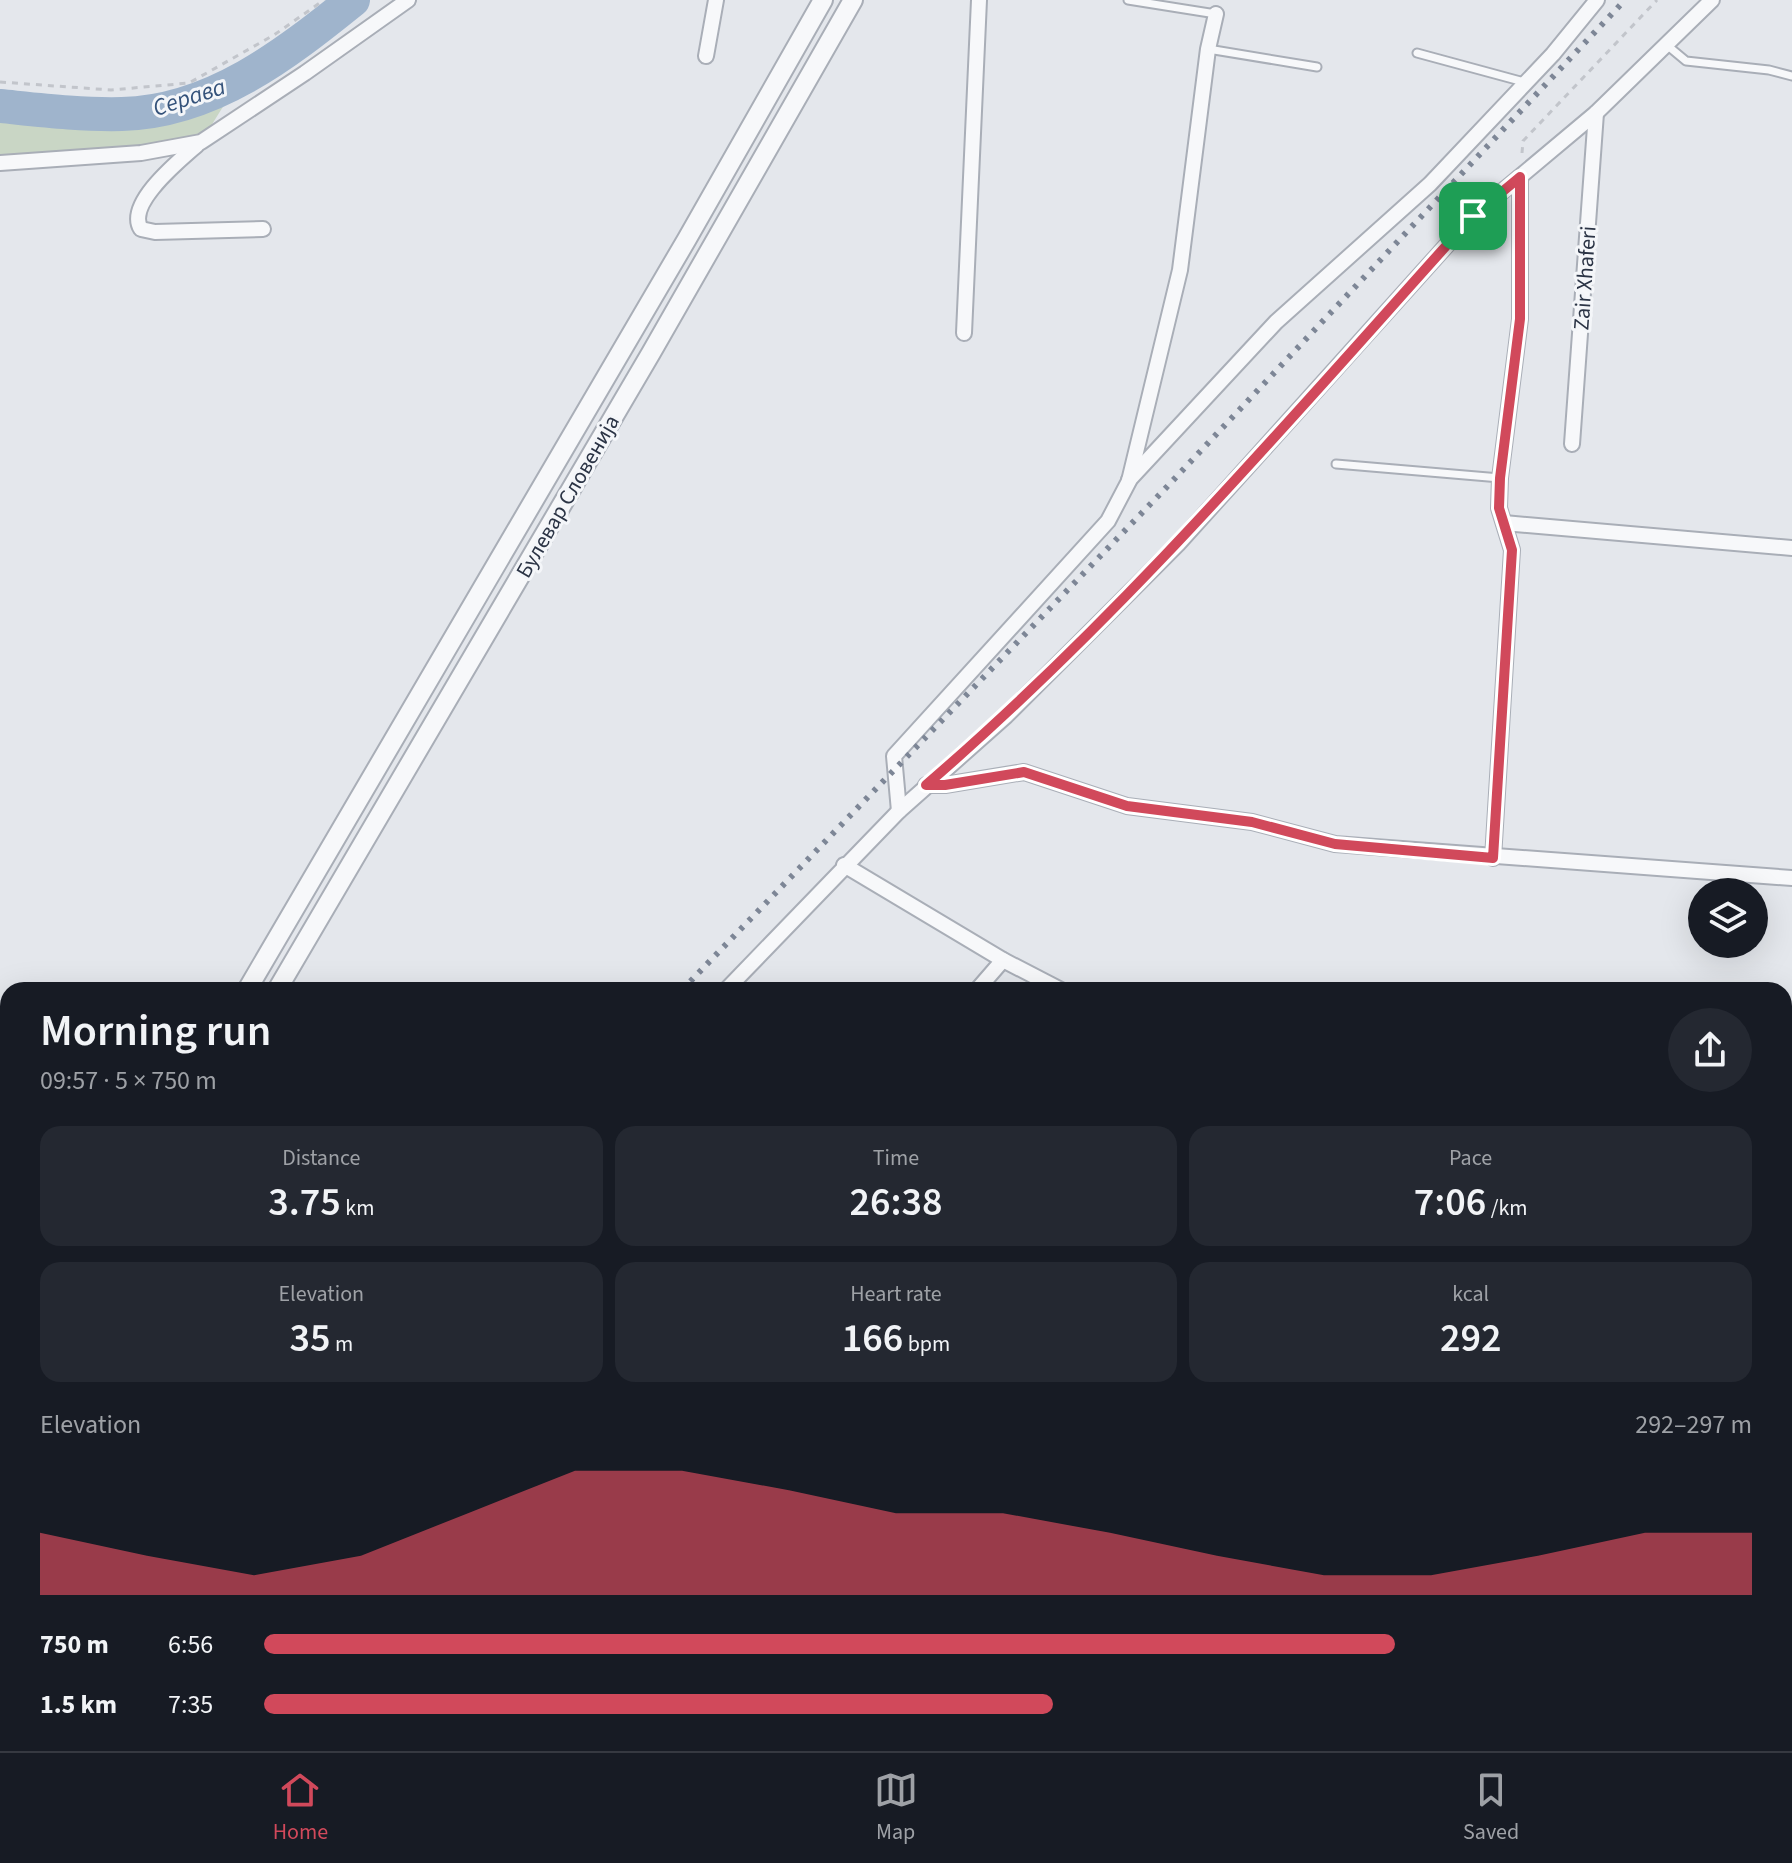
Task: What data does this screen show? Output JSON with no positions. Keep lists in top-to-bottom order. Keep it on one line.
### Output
{"streets":{"street":["Zair Xhaferi","Булевар Словенија"]},"water":["Серава"],"page":{"heading":["Morning run","09:57 · 5 × 750 m"],"stats":[["Distance","3.75 km"],["Time","26:38"],["Pace","7:06 /km"],["Elevation","35 m"],["Heart rate","166 bpm"],["kcal","292"]],"chart":["Elevation","292–297 m"],"list":[{"name":"750 m","note":"6:56"},{"name":"1.5 km","note":"7:35"}],"tabs":["Home","Map","Saved"]}}
